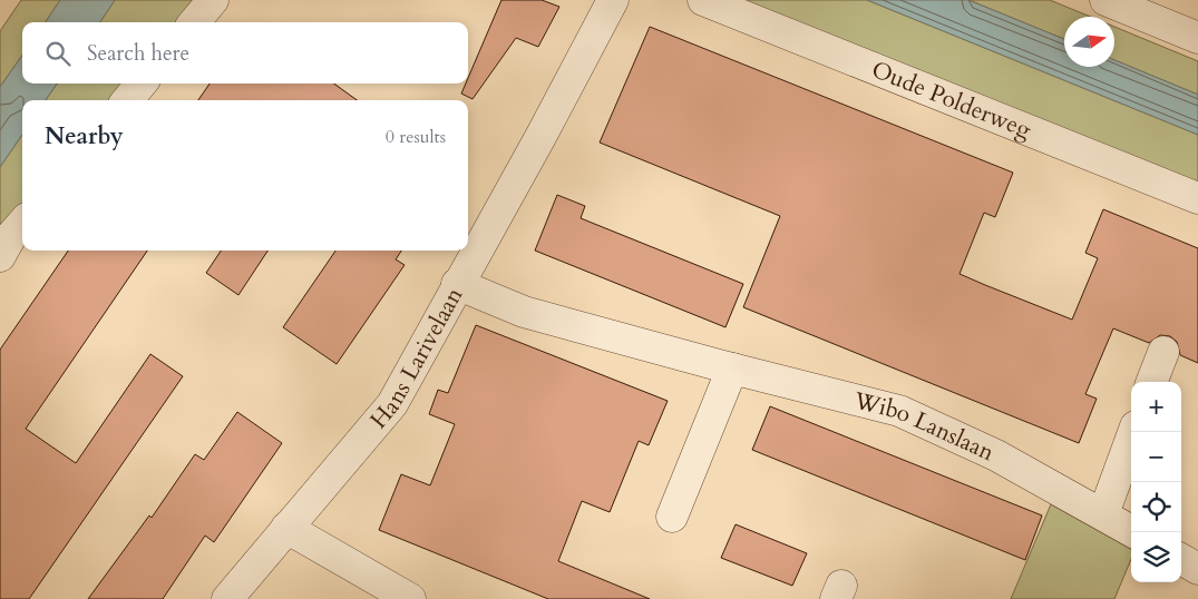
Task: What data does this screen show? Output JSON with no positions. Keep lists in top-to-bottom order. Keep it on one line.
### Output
{"streets":{"street":["Oude Polderweg","Hans Larivelaan","Wibo Lanslaan"]},"crossings":[["Hans Larivelaan","Wibo Lanslaan"]],"north":"right","page":{"search":"Search here","heading":["Nearby","0 results"],"map_buttons":["+","−"]}}
